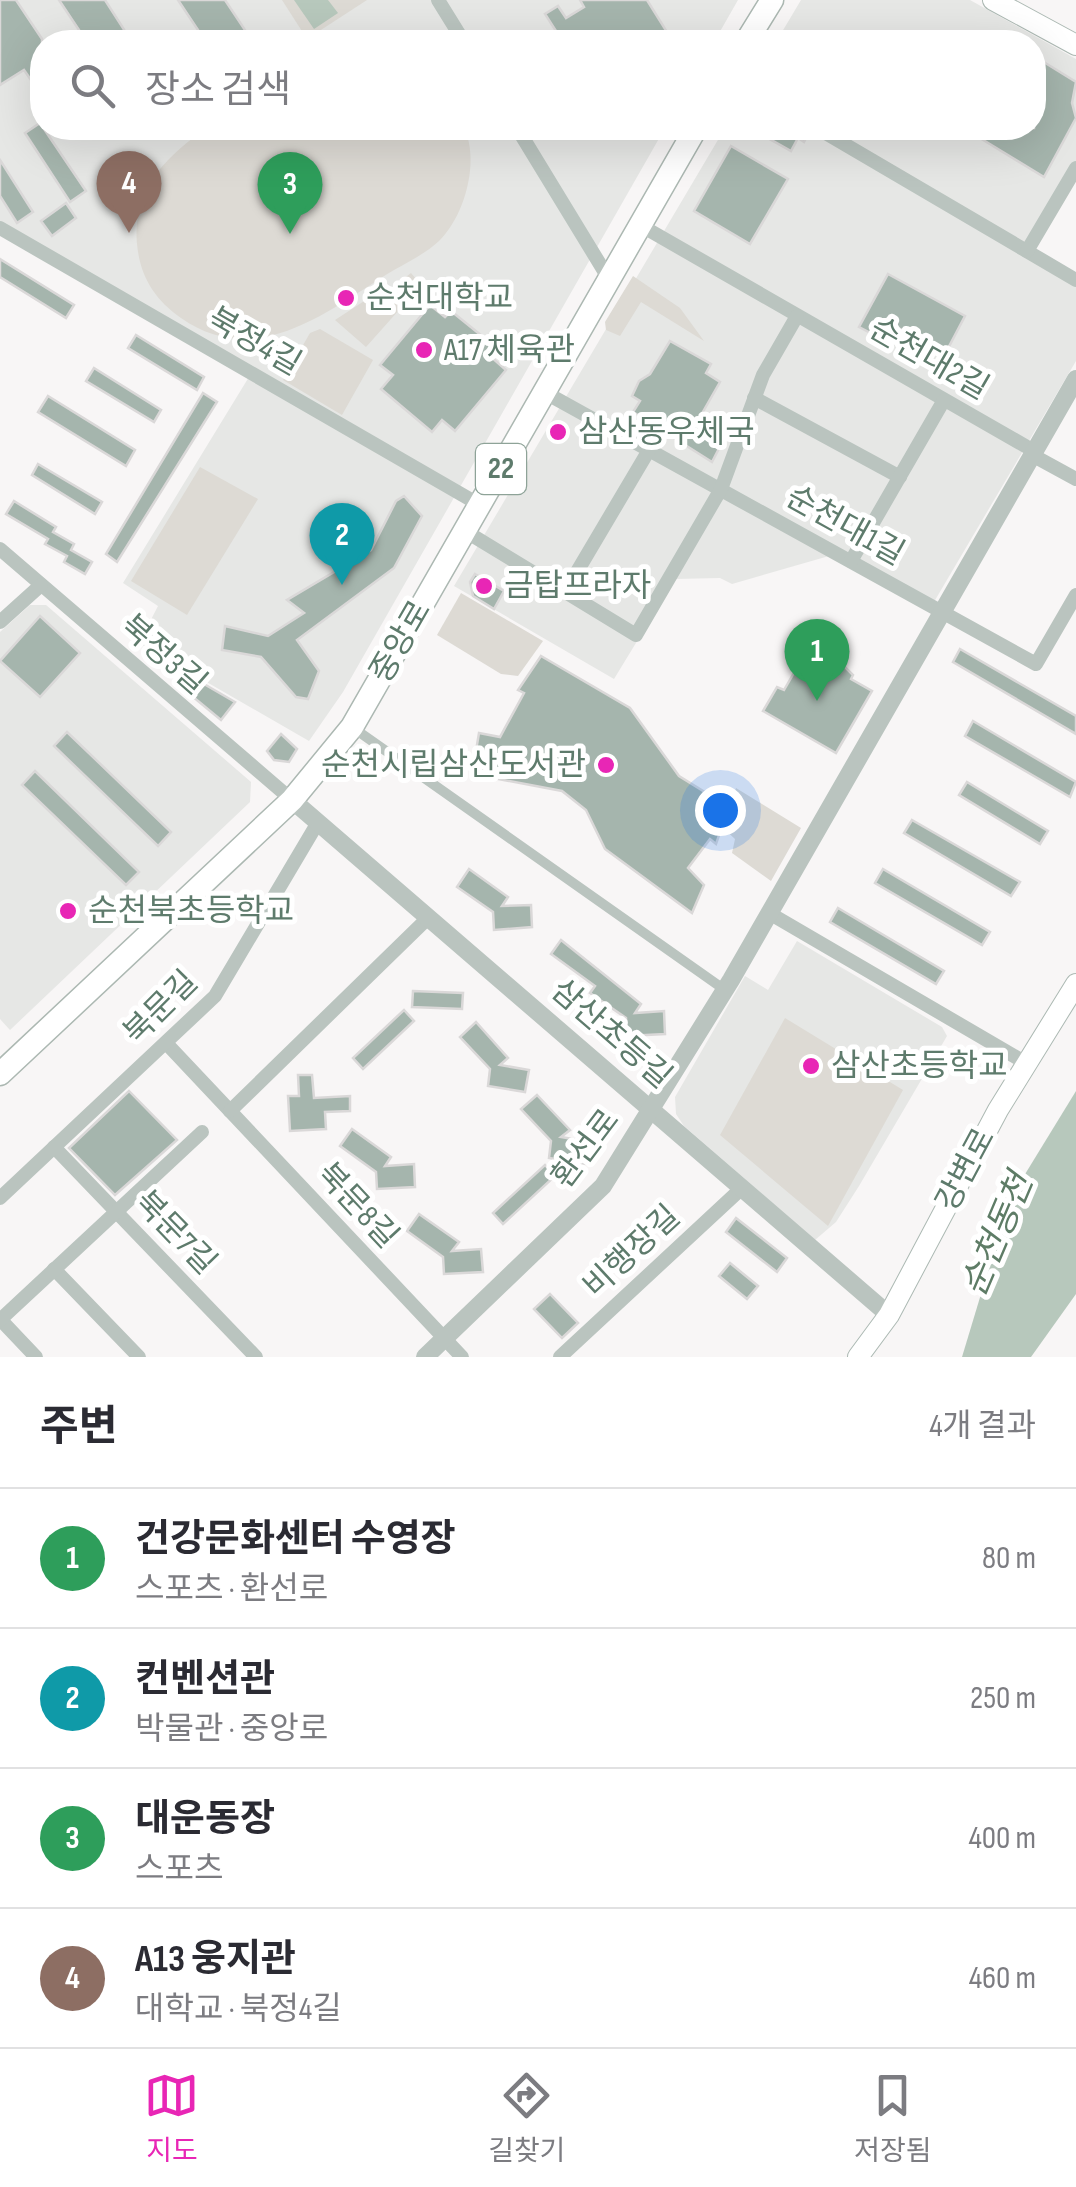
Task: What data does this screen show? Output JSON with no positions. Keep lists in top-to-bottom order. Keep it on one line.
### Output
{"streets":{"main road":["22","중앙로","강변로"],"street":["북정4길","순천대2길","순천대1길","북정3길","북문길","삼산초등길","환선로","북문8길","북문7길","비행장길"]},"crossings":[["북정4길","중앙로"],["순천대2길","중앙로"],["순천대2길","환선로"],["순천대1길","중앙로"],["순천대1길","환선로"],["중앙로","북정3길"],["중앙로","삼산초등길"],["북정3길","삼산초등길"],["북문길","삼산초등길"],["북문길","북문8길"],["북문길","북문7길"],["삼산초등길","환선로"],["삼산초등길","강변로"],["삼산초등길","비행장길"],["환선로","북문8길"]],"water":["순천동천"],"places":["순천대학교","A17 체육관","삼산동우체국","금탑프라자","순천시립삼산도서관","순천북초등학교","삼산초등학교"],"page":{"search":"장소 검색","pins":["4","3","2","1"],"heading":["주변","4개 결과"],"list":[{"mark":"1","name":"건강문화센터 수영장","note":"스포츠 · 환선로","value":"80 m"},{"mark":"2","name":"컨벤션관","note":"박물관 · 중앙로","value":"250 m"},{"mark":"3","name":"대운동장","note":"스포츠","value":"400 m"},{"mark":"4","name":"A13 웅지관","note":"대학교 · 북정4길","value":"460 m"}],"nav":["지도","길찾기","저장됨"]}}
